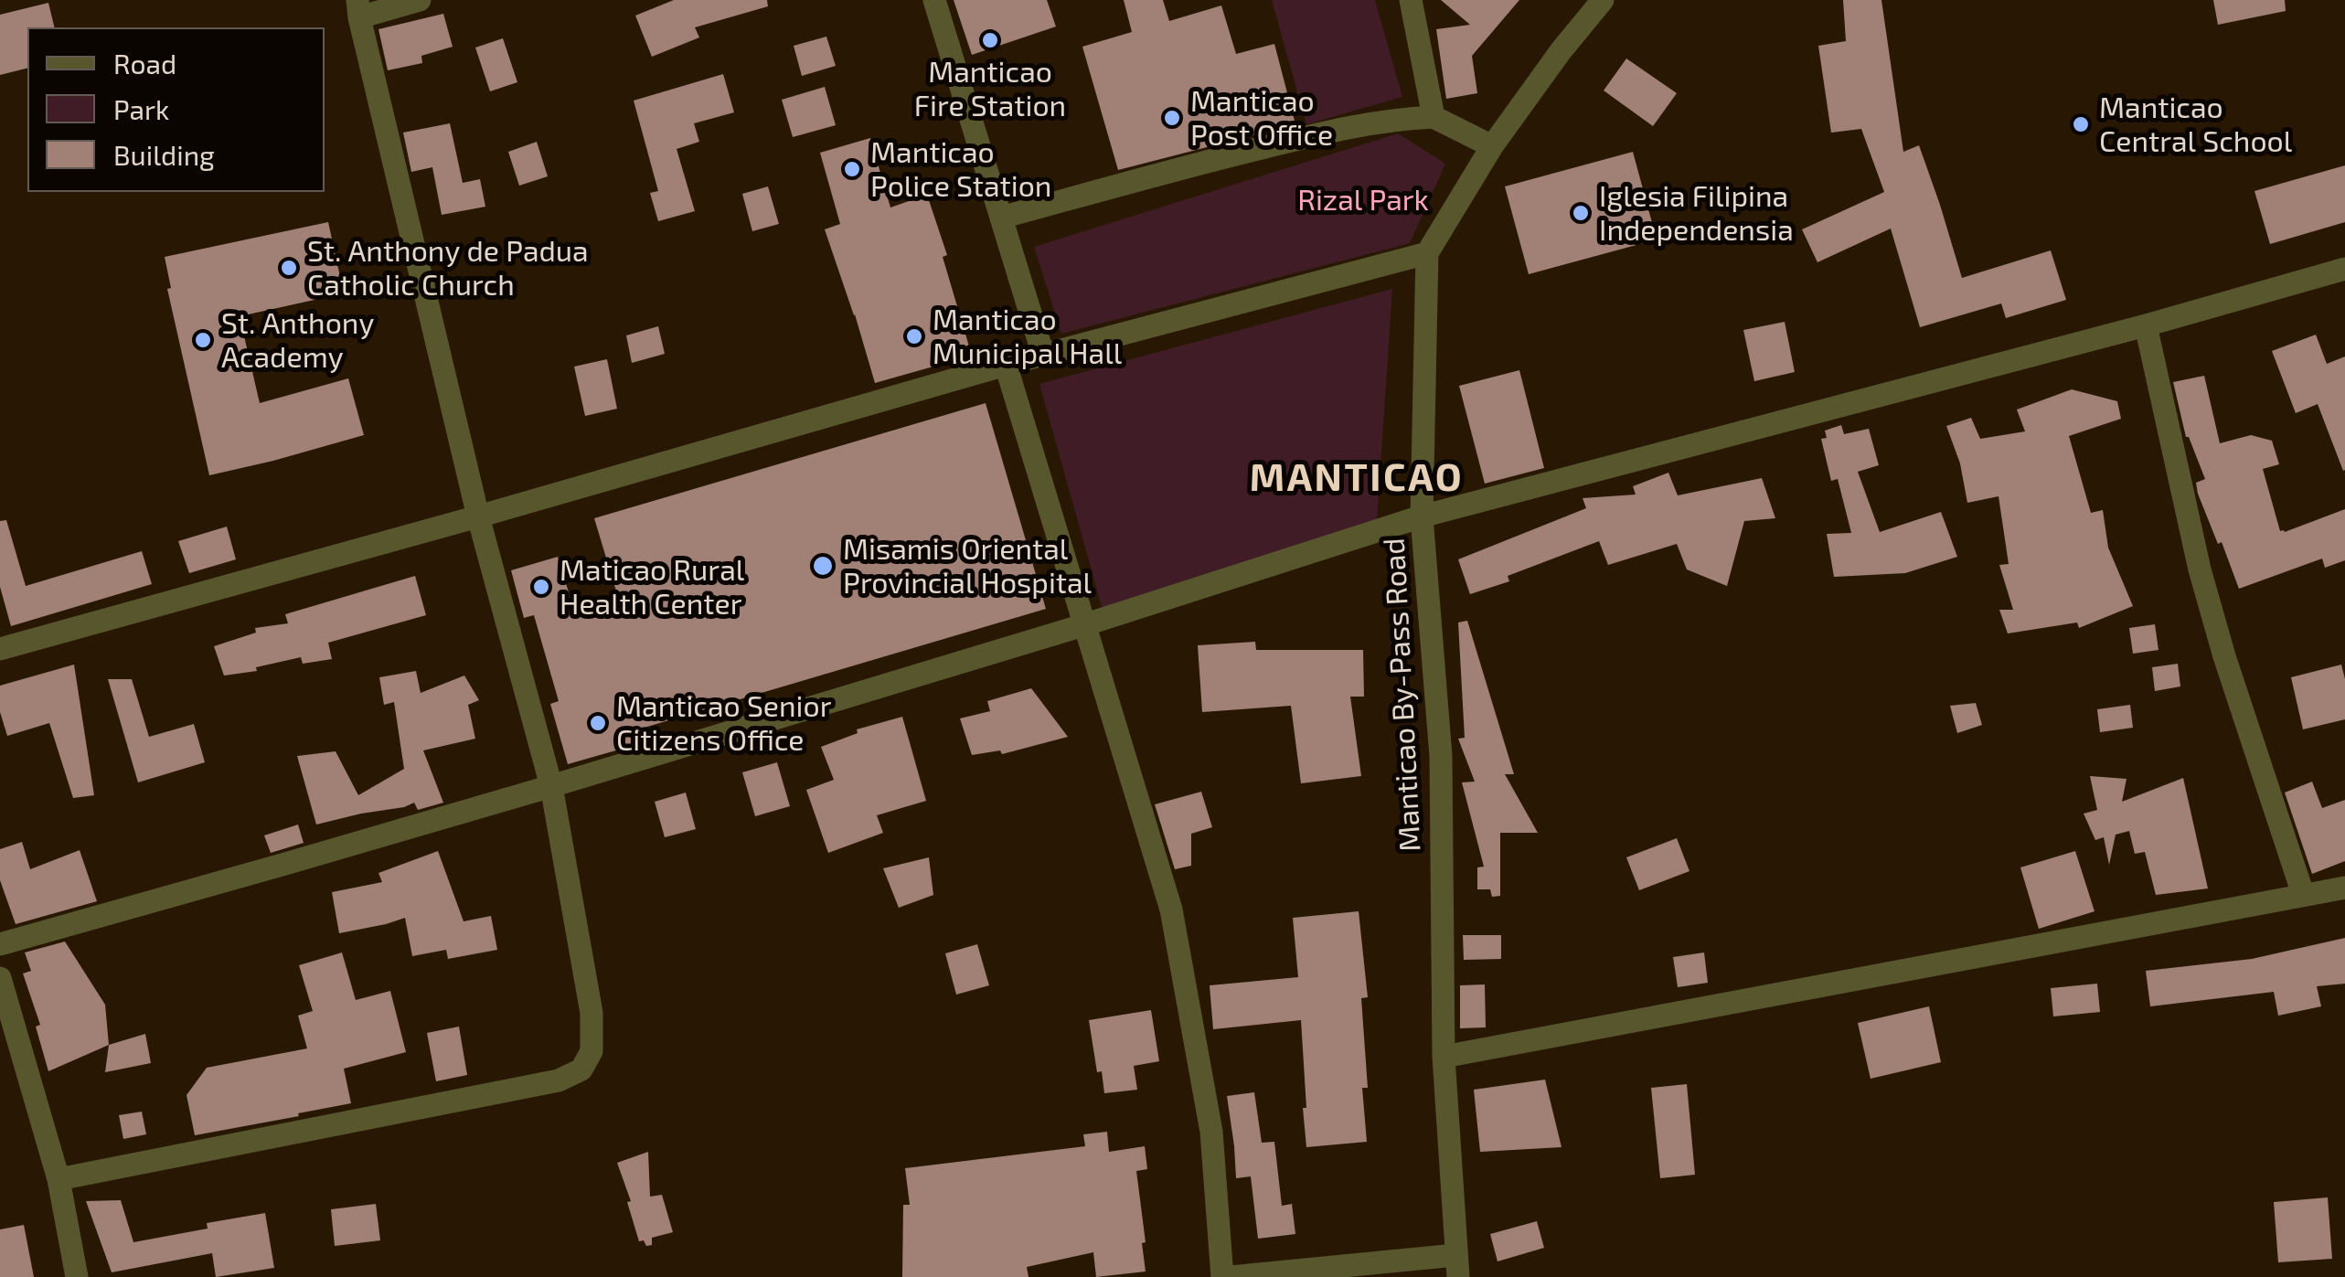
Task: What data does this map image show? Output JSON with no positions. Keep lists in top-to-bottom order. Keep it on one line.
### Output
{"streets":{"street":["Manticao By-Pass Road"]},"districts":["MANTICAO"],"parks":["Rizal Park"],"places":["Manticao Fire Station","Manticao Post Office","Manticao Central School","Manticao Police Station","Iglesia Filipina Independensia","St. Anthony de Padua Catholic Church","Manticao Municipal Hall","St. Anthony Academy","Misamis Oriental Provincial Hospital","Maticao Rural Health Center","Manticao Senior Citizens Office"],"legend":["Road","Park","Building"]}
